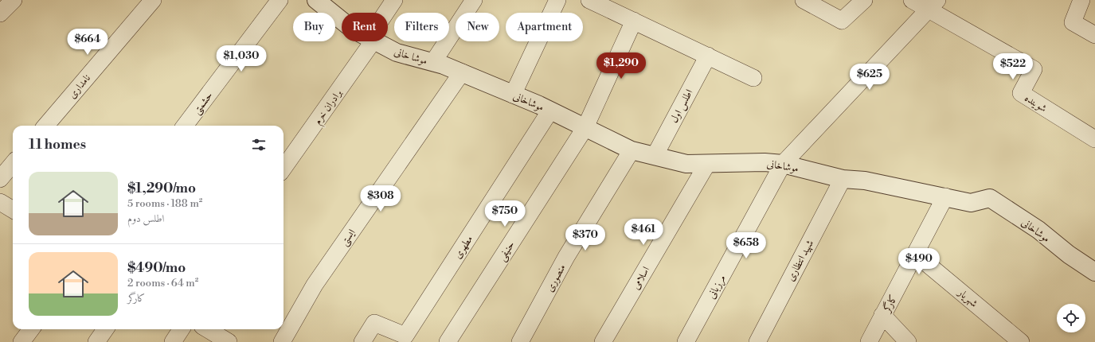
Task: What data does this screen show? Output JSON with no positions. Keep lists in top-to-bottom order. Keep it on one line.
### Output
{"streets":{"street":["موشا خانی","نامداری","موشاخانی","حشمتی","شوینده","اطلس اول","برادران خرم","ایستی","مطهری","حنیفی","شهید انتظاری","منصوری","اسلامی","مرزبانی","شهریار","کارگر"]},"crossings":[["موشا خانی","موشاخانی"],["موشا خانی","ایستی"],["موشاخانی","اطلس اول"],["موشاخانی","ایستی"],["موشاخانی","مطهری"],["موشاخانی","حنیفی"],["موشاخانی","شهید انتظاری"],["موشاخانی","منصوری"],["موشاخانی","اسلامی"],["موشاخانی","مرزبانی"],["موشاخانی","کارگر"],["شهریار","کارگر"]],"page":{"chip":["Buy","Rent","Filters","New","Apartment"],"price":["$664","$1,030","$1,290","$522","$625","$308","$750","$461","$370","$658","$490"],"heading":"11 homes","list":[{"name":"$1,290/mo","note":"5 rooms · 188 m² · اطلس دوم"},{"name":"$490/mo","note":"2 rooms · 64 m² · کارگر"}]}}
